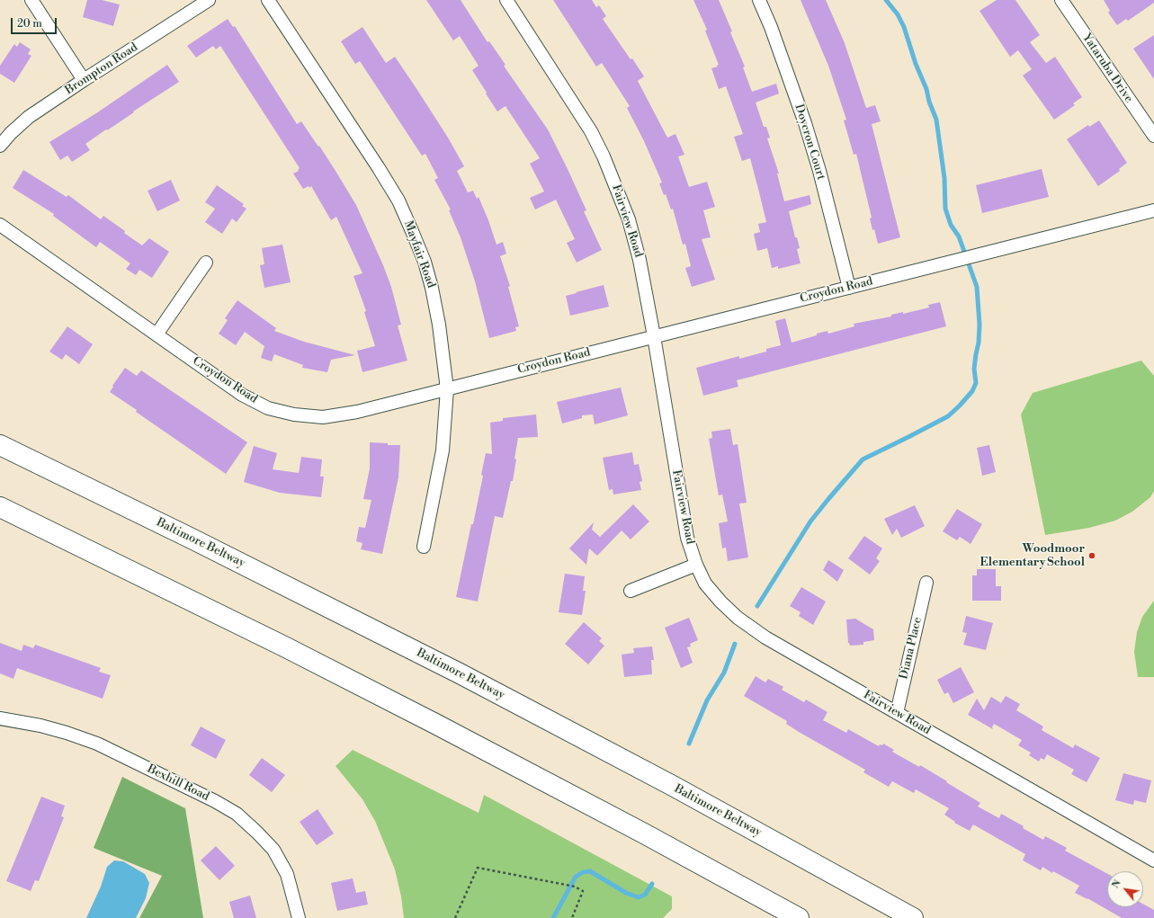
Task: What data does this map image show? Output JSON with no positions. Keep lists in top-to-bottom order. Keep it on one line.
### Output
{"streets":{"highway":["Baltimore Beltway"],"street":["Yataruba Drive","Brompton Road","Doycron Court","Fairview Road","Mayfair Road","Croydon Road","Diana Place","Bexhill Road"]},"crossings":[["Doycron Court","Croydon Road"],["Fairview Road","Croydon Road"],["Fairview Road","Diana Place"],["Mayfair Road","Croydon Road"]],"places":["Woodmoor Elementary School"],"scale_bar":"20 m","north":"top left"}
